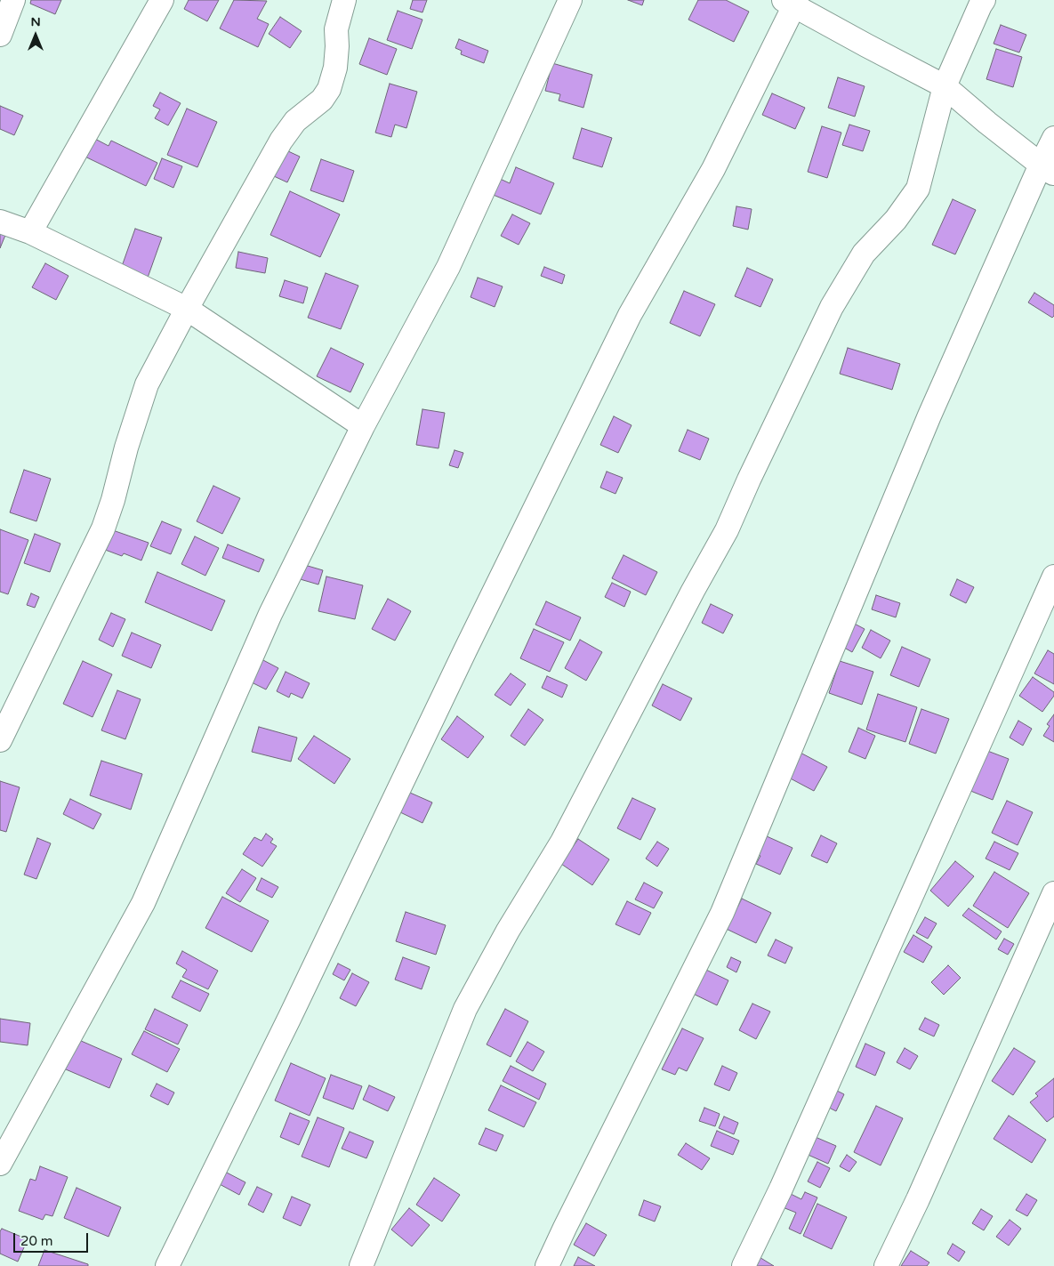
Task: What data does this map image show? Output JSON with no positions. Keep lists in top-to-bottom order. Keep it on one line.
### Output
{"scale_bar":"20 m","north":"top"}
